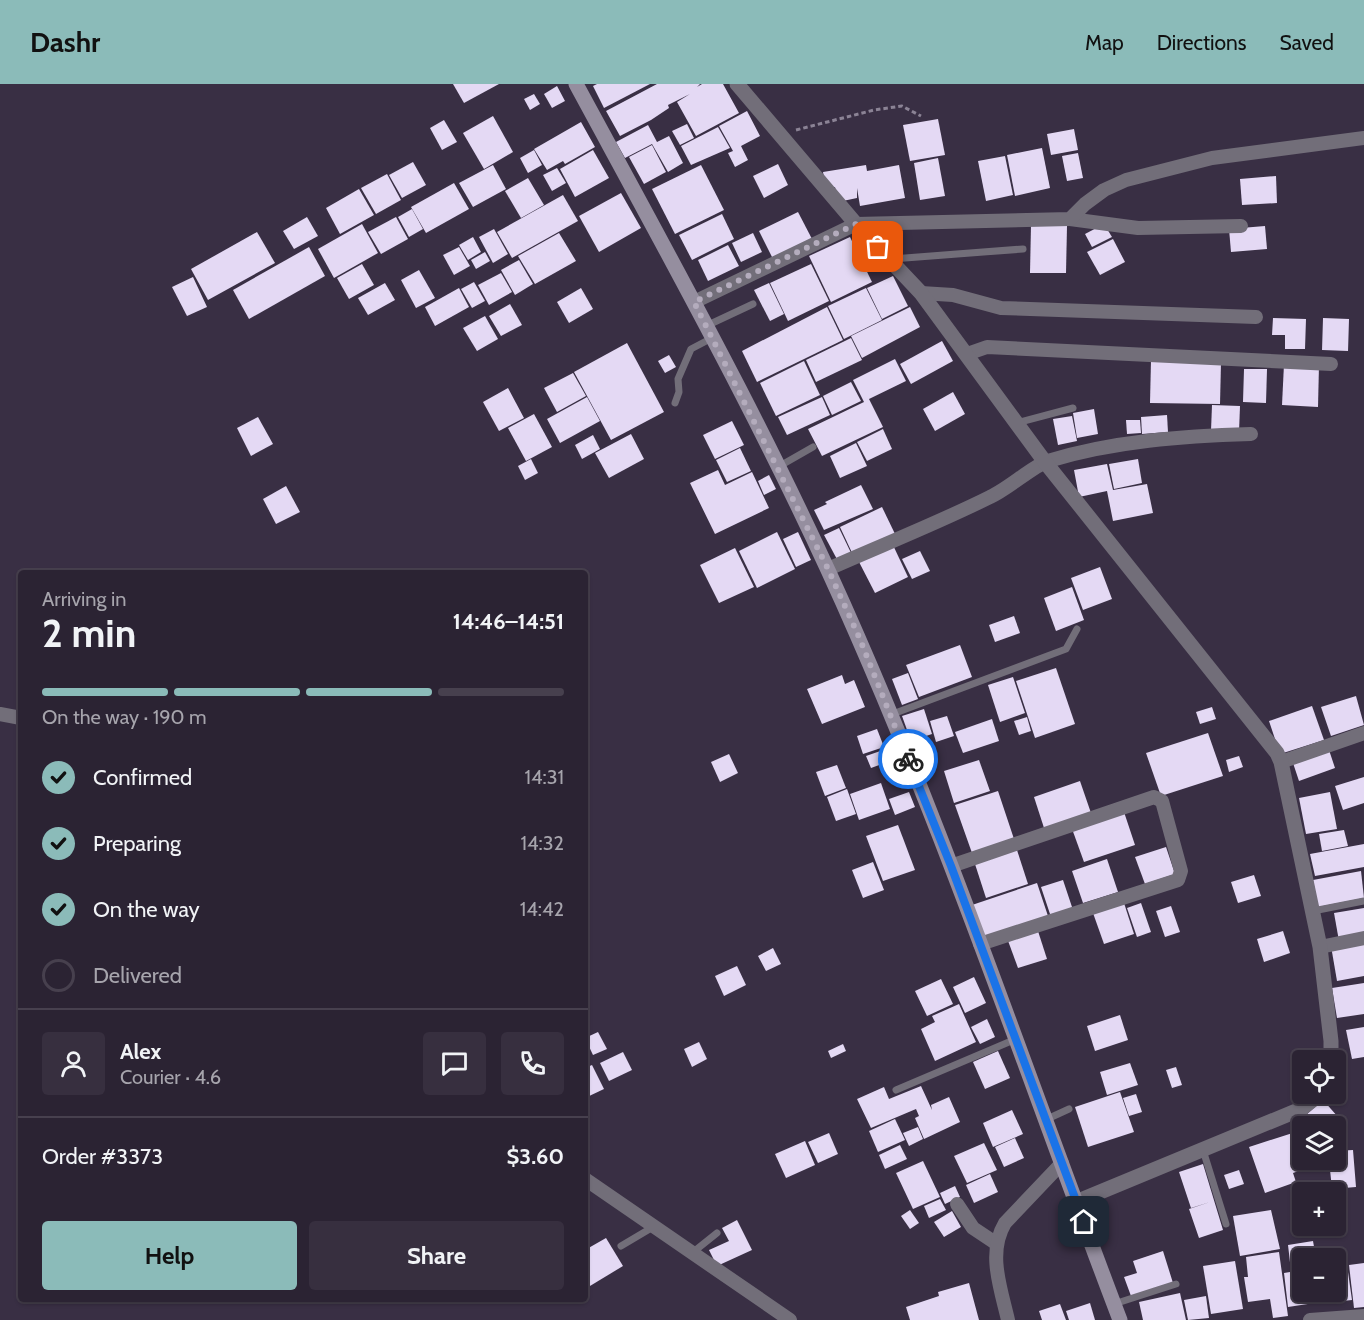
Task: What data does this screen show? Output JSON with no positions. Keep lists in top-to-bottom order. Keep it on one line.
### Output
{"page":{"header":"Dashr","nav":["Map","Directions","Saved"],"heading":["2 min","Arriving in","14:46–14:51"],"panel":["Alex","Courier · 4.6","Order #3373","$3.60"],"bar":"On the way · 190 m","list":[["Confirmed","14:31"],["Preparing","14:32"],["On the way","14:42"],"Delivered"],"map_buttons":["+","−"],"buttons":["Help","Share"]}}
